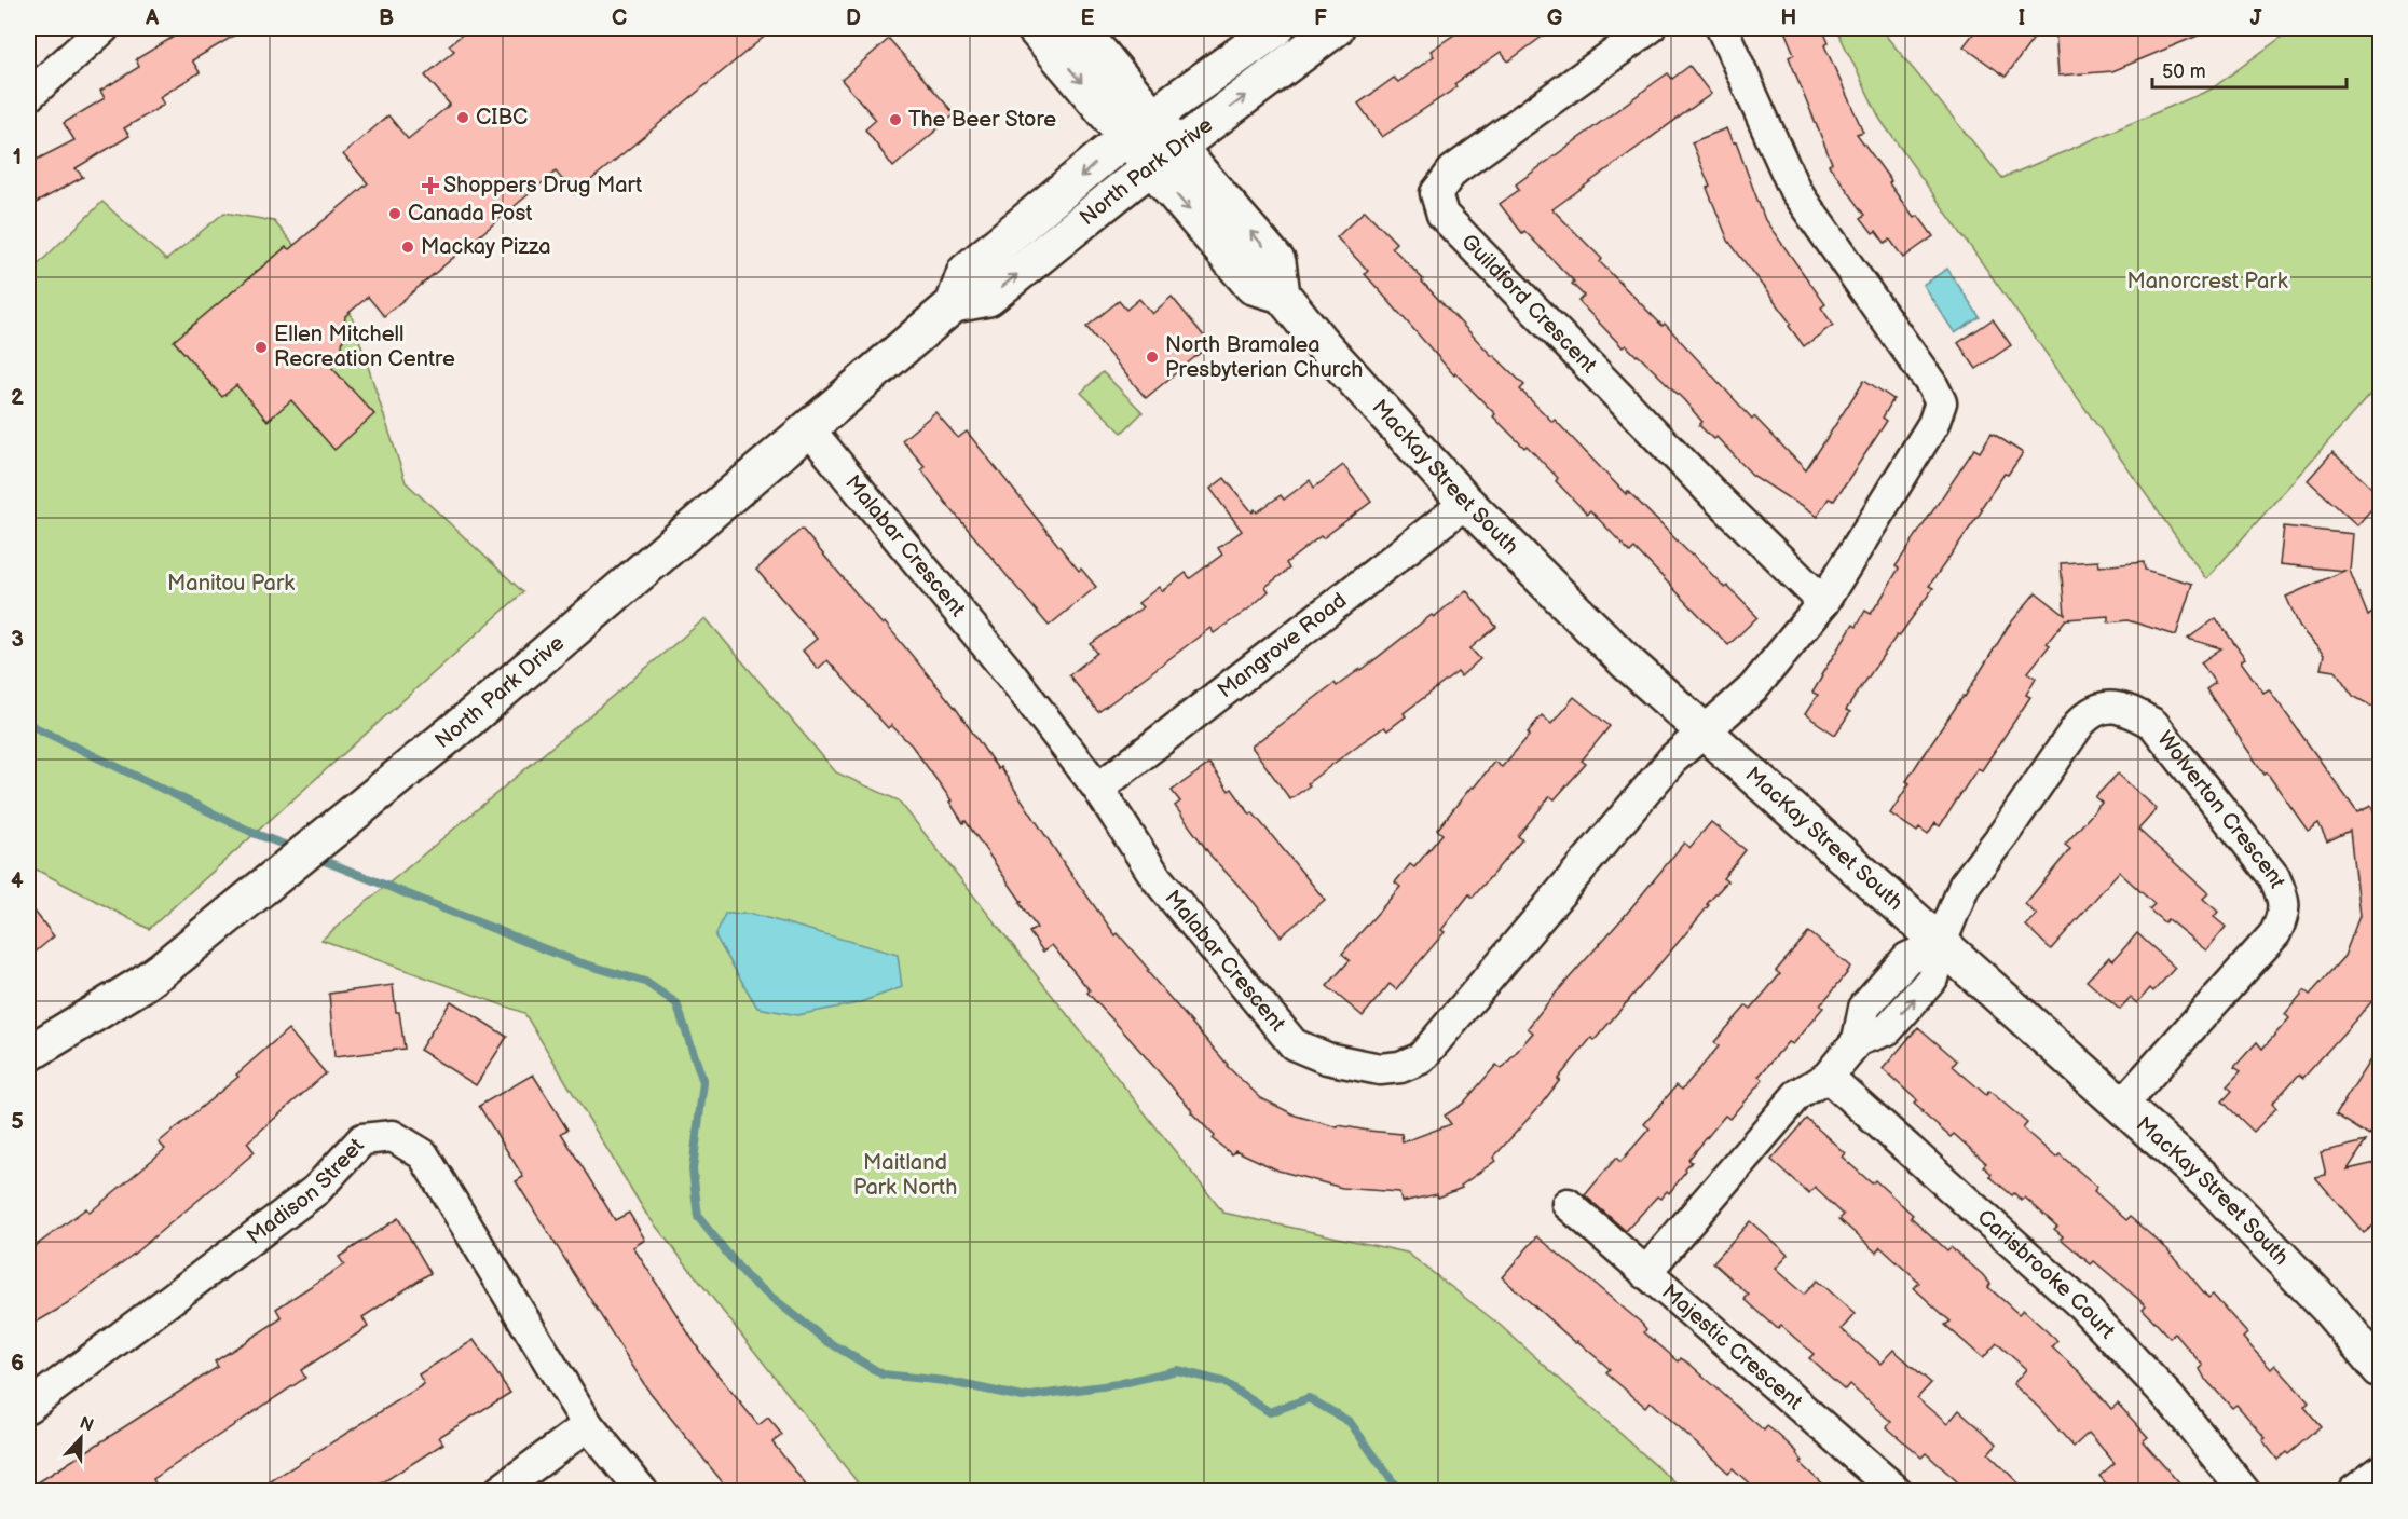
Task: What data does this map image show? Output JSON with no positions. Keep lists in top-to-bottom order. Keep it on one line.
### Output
{"streets":{"street":["North Park Drive","Guildford Crescent","MacKay Street South","Malabar Crescent","Mangrove Road","Wolverton Crescent","Madison Street","Carisbrooke Court","Majestic Crescent"]},"crossings":[["North Park Drive","MacKay Street South"],["North Park Drive","Malabar Crescent"],["MacKay Street South","Malabar Crescent"],["MacKay Street South","Mangrove Road"],["MacKay Street South","Wolverton Crescent"],["Malabar Crescent","Mangrove Road"]],"parks":["Manorcrest Park","Manitou Park","Maitland Park North"],"places":{"other":["CIBC","The Beer Store","Canada Post","Mackay Pizza","Ellen Mitchell Recreation Centre","North Bramalea Presbyterian Church"],"health":["Shoppers Drug Mart"]},"scale_bar":"50 m","north":"top","grid":{"columns":["A","B","C","D","E","F","G","H","I","J"],"rows":["1","2","3","4","5","6"]}}
